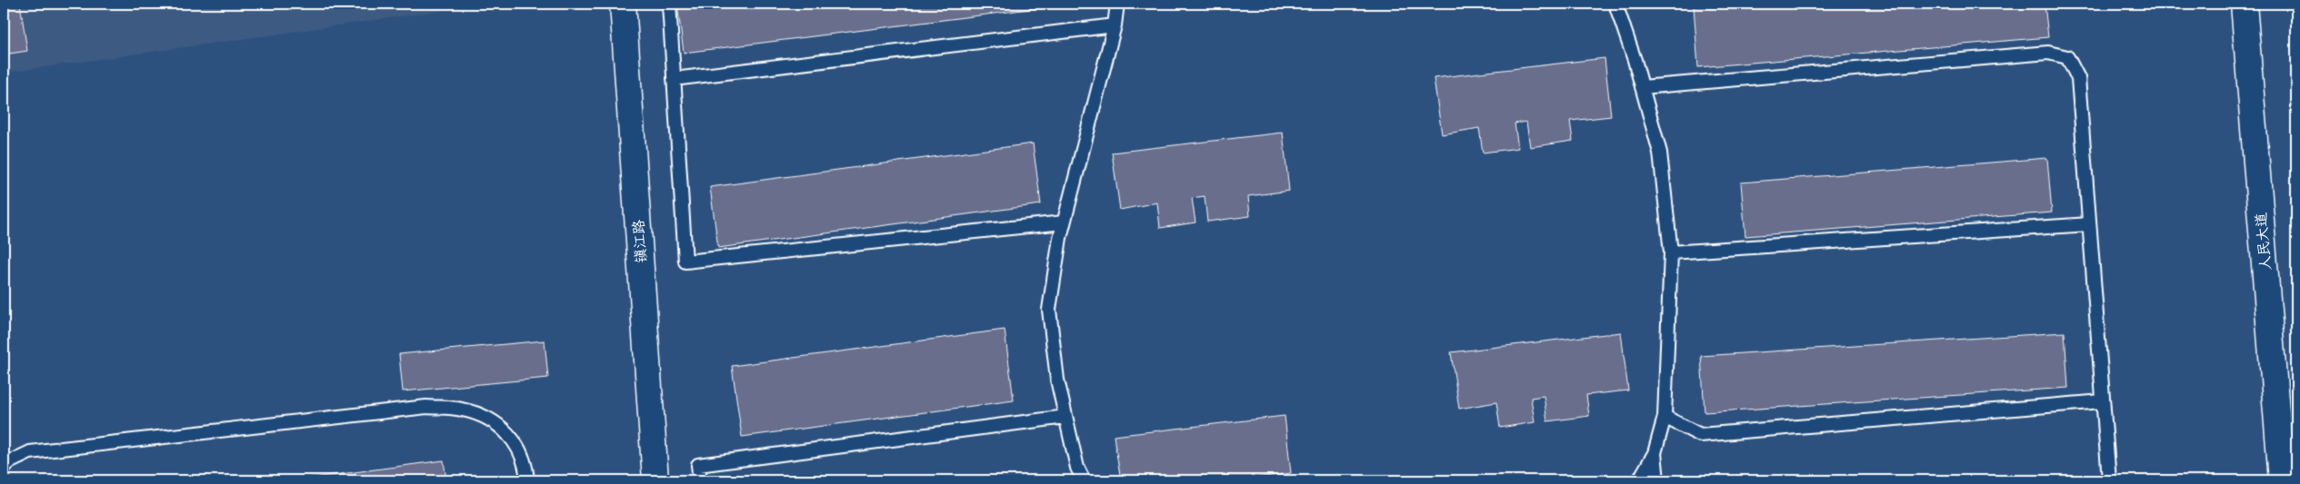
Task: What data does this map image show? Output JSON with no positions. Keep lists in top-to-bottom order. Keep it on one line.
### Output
{"streets":{"street":["镇江路","人民大道"]}}
